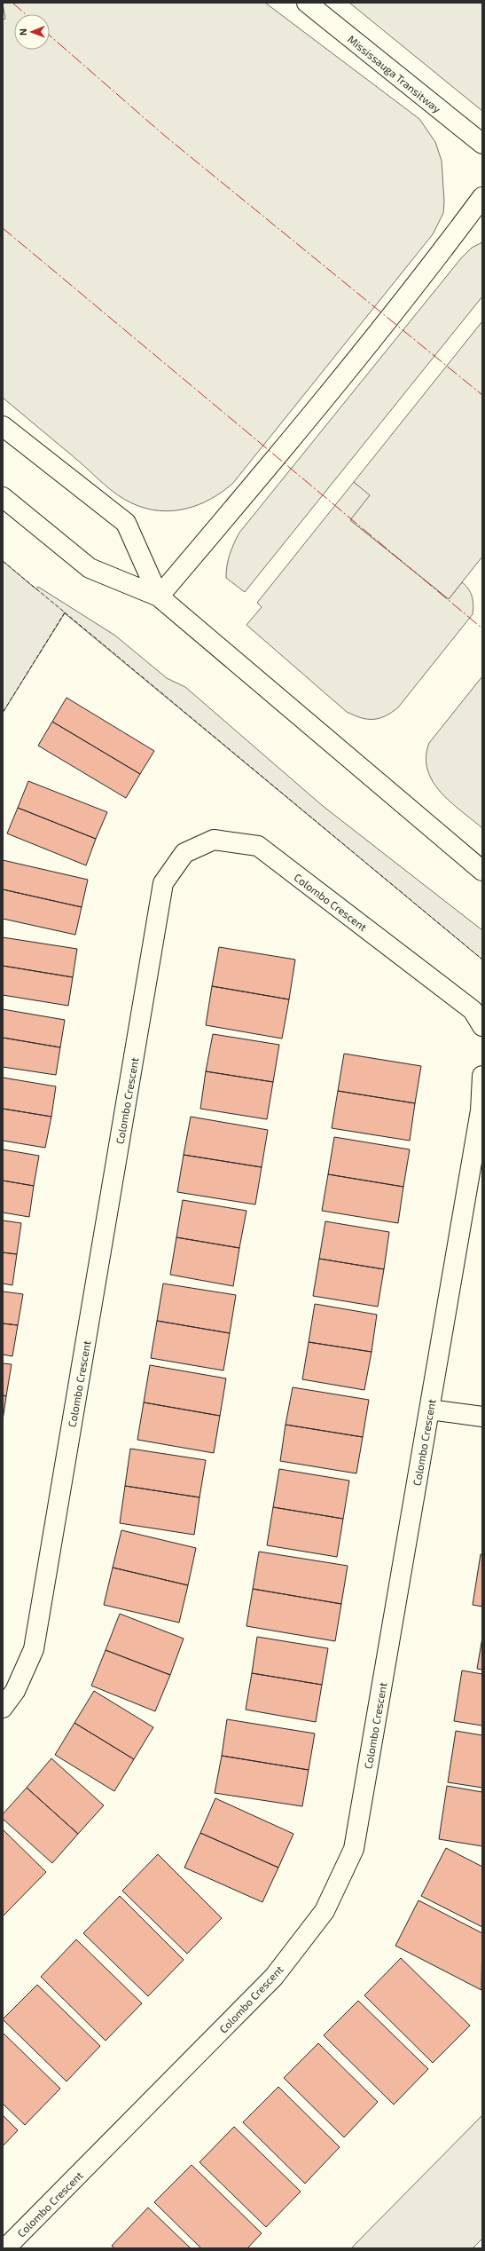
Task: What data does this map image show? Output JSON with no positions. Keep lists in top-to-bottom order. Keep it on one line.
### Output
{"streets":{"street":["Mississauga Transitway","Colombo Crescent"]},"north":"left"}
